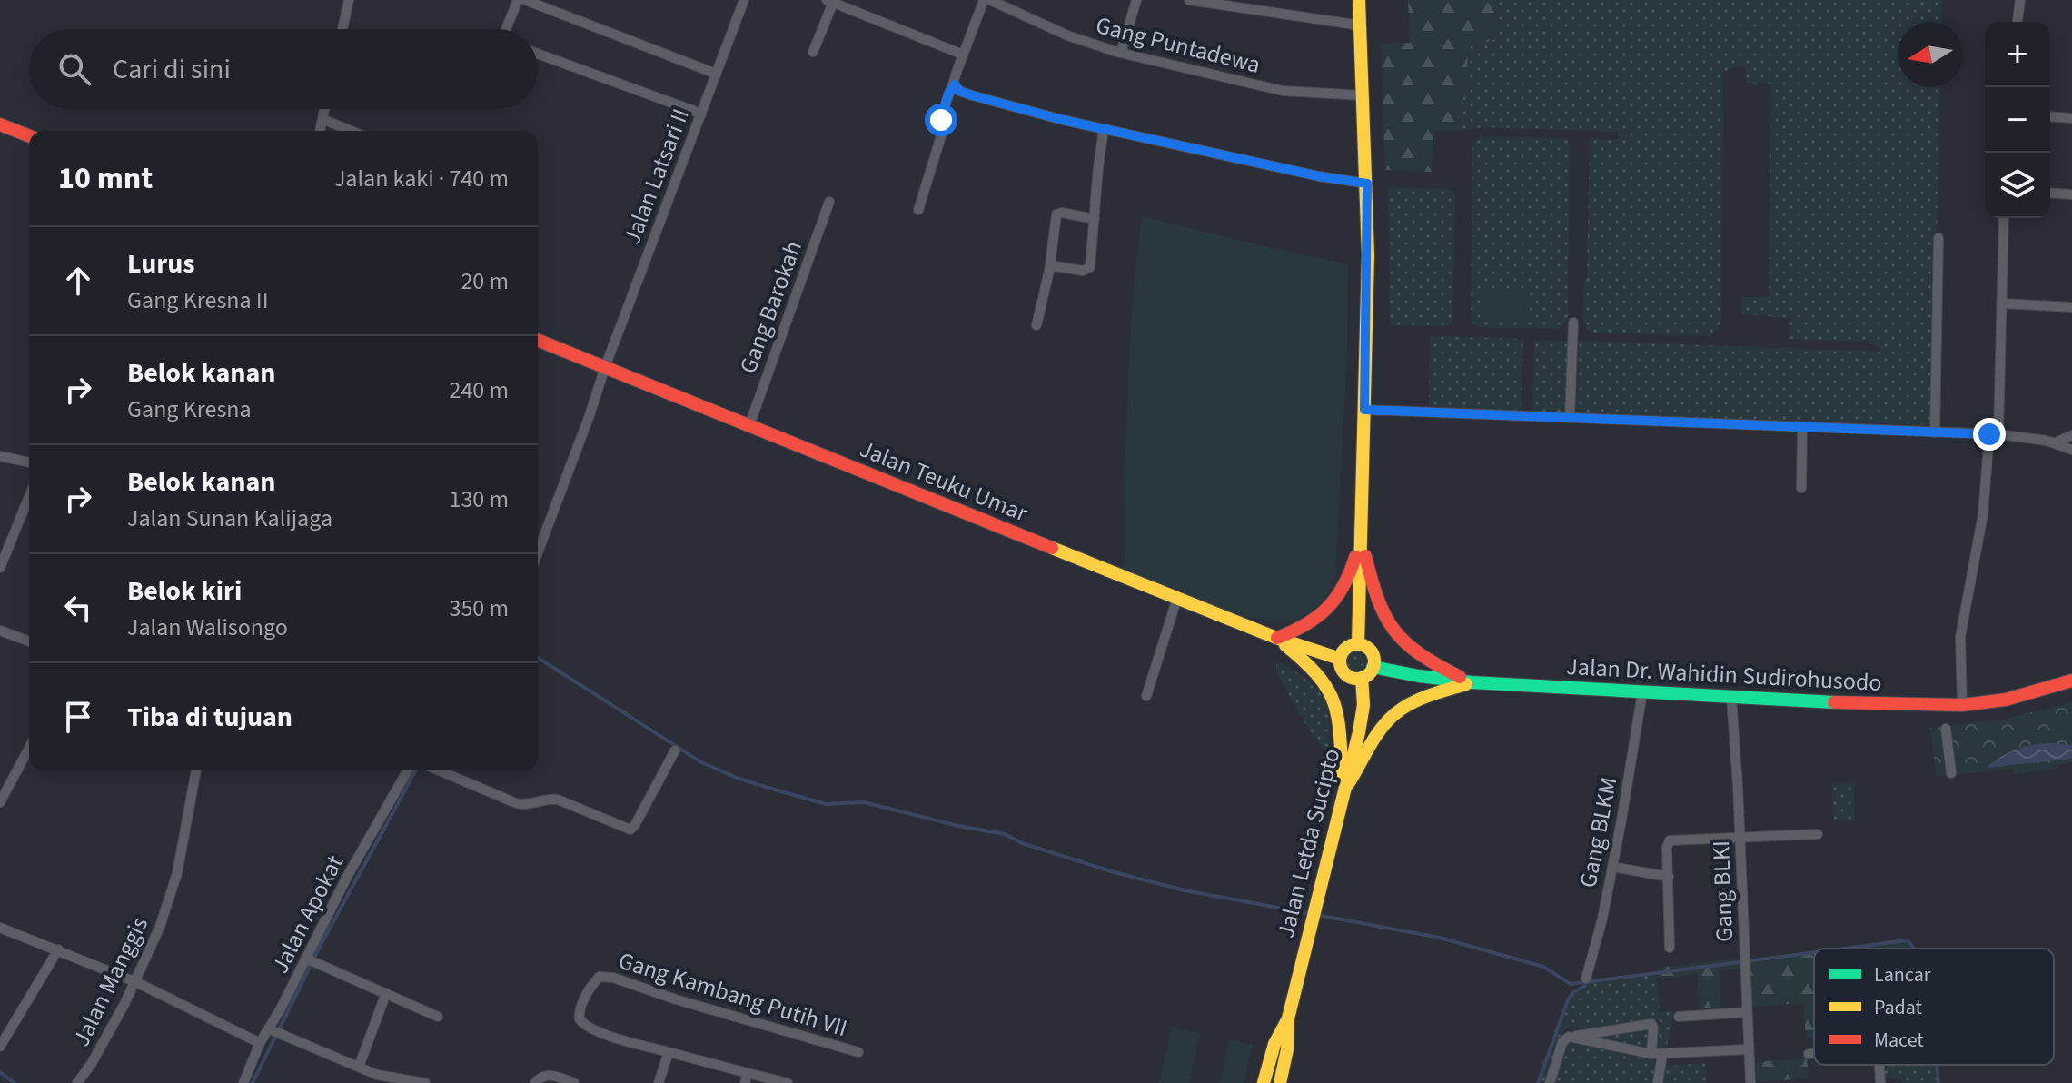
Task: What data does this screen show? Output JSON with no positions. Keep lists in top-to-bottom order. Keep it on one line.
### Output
{"streets":{"main road":["Jalan Teuku Umar","Jalan Dr. Wahidin Sudirohusodo","Jalan Letda Sucipto"],"street":["Gang Puntadewa","Jalan Latsari II","Gang Barokah","Gang BLKM","Gang BLKI","Jalan Apokat","Jalan Manggis","Gang Kambang Putih VII"]},"crossings":[["Jalan Latsari II","Jalan Teuku Umar"],["Gang Barokah","Jalan Teuku Umar"],["Jalan Teuku Umar","Jalan Dr. Wahidin Sudirohusodo"],["Jalan Teuku Umar","Jalan Letda Sucipto"],["Jalan Dr. Wahidin Sudirohusodo","Gang BLKM"],["Jalan Dr. Wahidin Sudirohusodo","Jalan Letda Sucipto"],["Jalan Dr. Wahidin Sudirohusodo","Gang BLKI"]],"legend":["Lancar","Padat","Macet"],"north":"left","page":{"map_buttons":["+","−"],"search":"Cari di sini","heading":["10 mnt","Jalan kaki · 740 m"],"list":[["Lurus","Gang Kresna II","20 m"],["Belok kanan","Gang Kresna","240 m"],["Belok kanan","Jalan Sunan Kalijaga","130 m"],["Belok kiri","Jalan Walisongo","350 m"],"Tiba di tujuan"]}}
